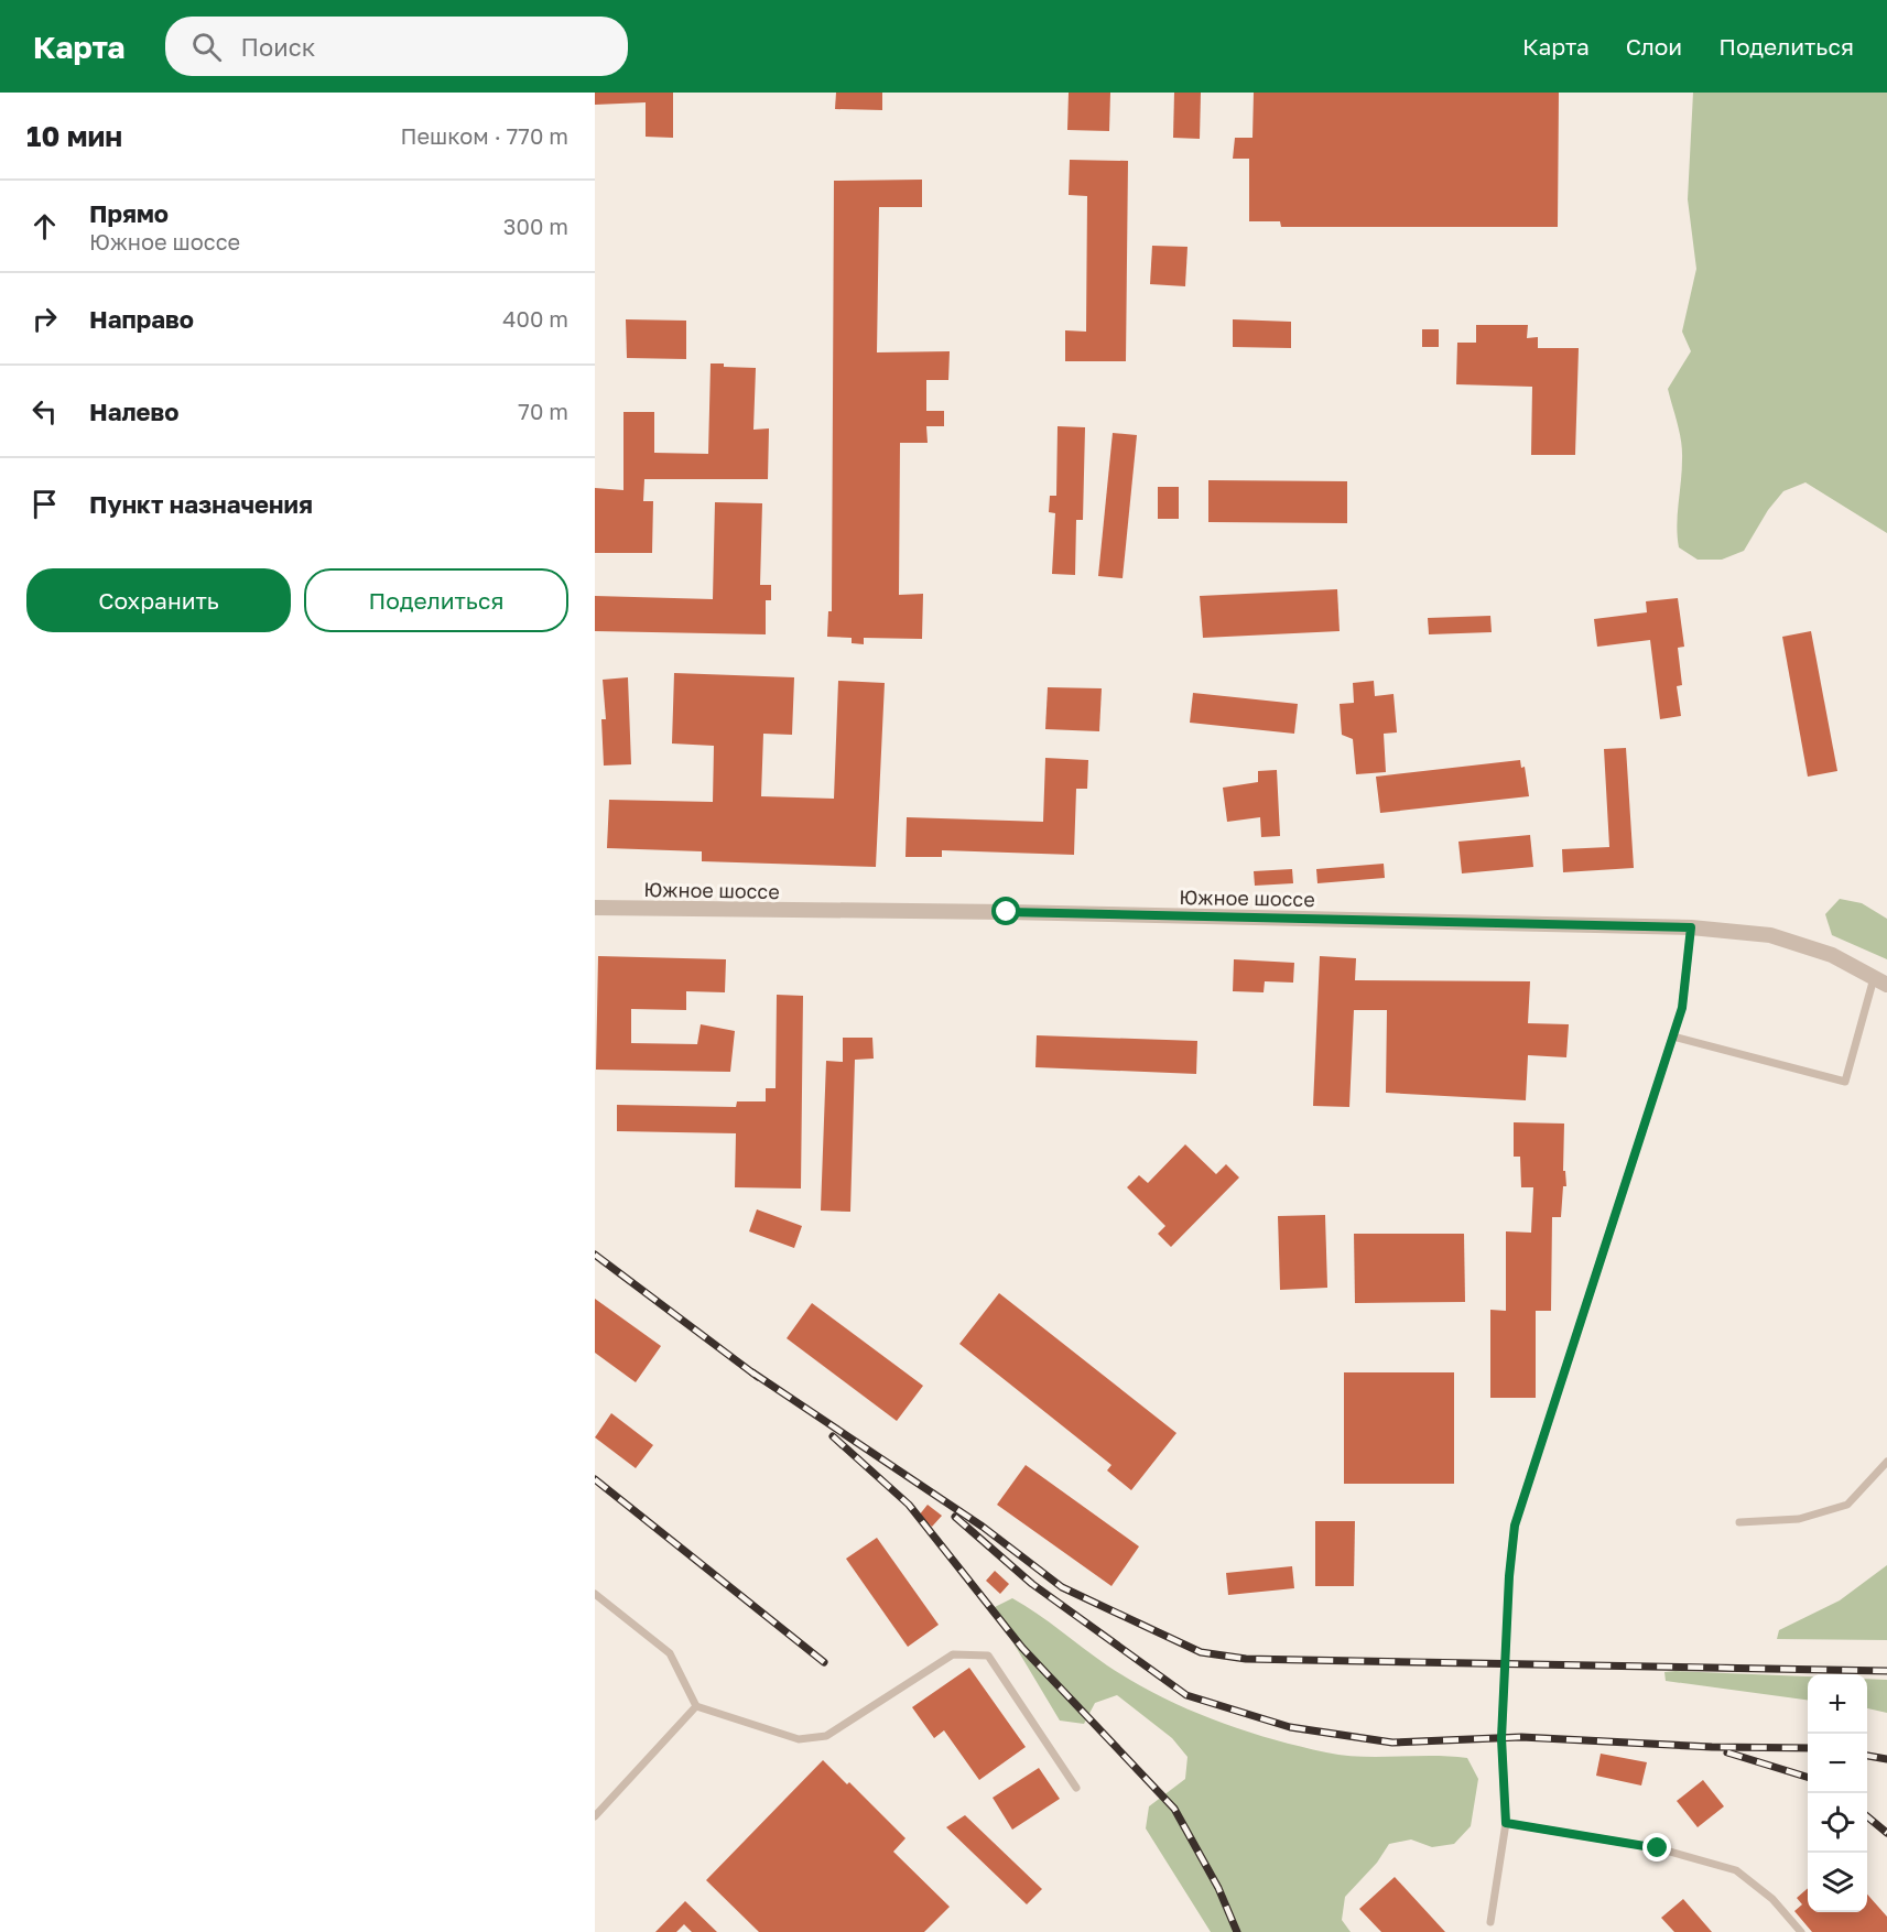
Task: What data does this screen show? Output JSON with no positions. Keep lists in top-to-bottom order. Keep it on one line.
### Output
{"streets":{"street":["Южное шоссе"]},"page":{"header":"Карта","search":"Поиск","nav":["Карта","Слои","Поделиться"],"heading":["10 мин","Пешком · 770 m"],"list":[["Прямо","Южное шоссе","300 m"],["Направо","400 m"],["Налево","70 m"],"Пункт назначения"],"buttons":["Сохранить","Поделиться"],"map_buttons":["+","−"]}}
